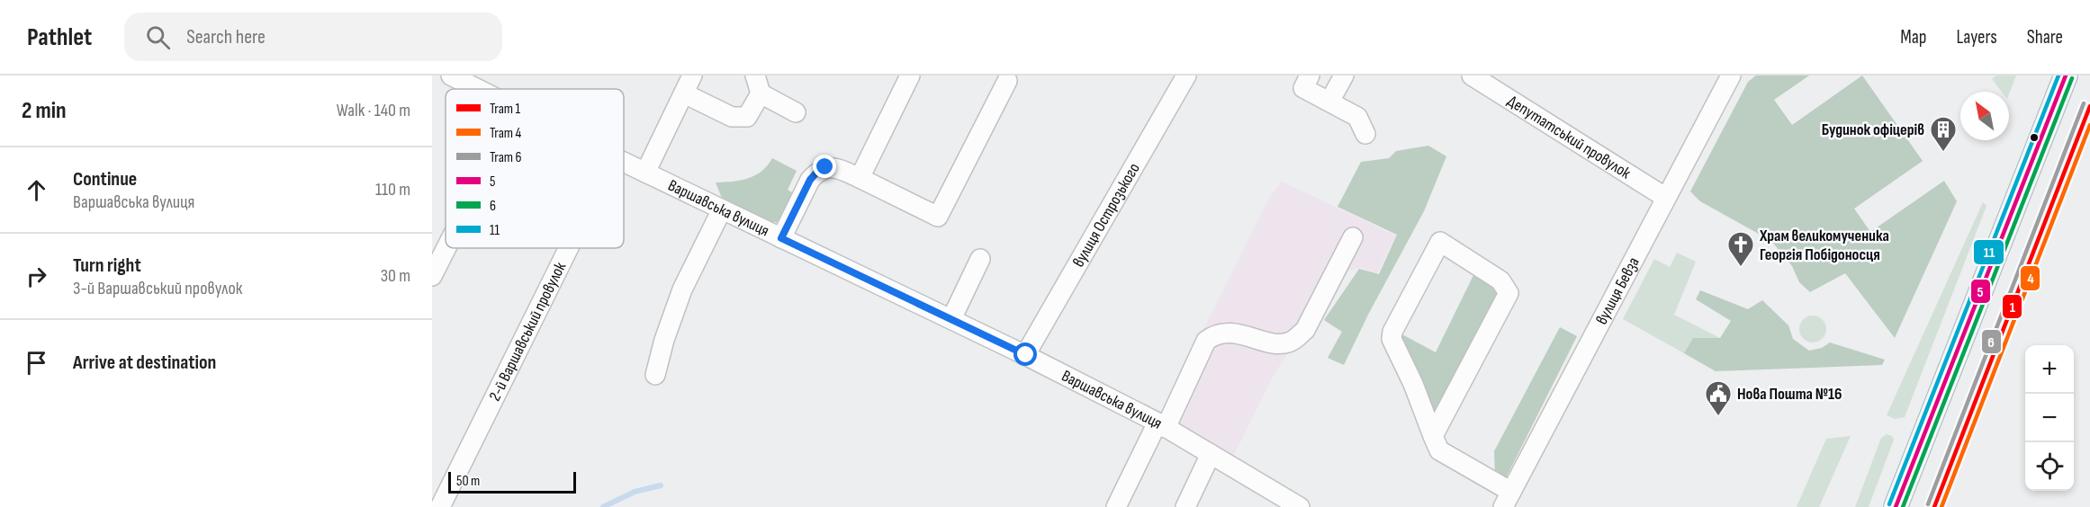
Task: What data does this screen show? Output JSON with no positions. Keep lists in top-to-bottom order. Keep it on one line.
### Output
{"streets":{"street":["Депутатський провулок","Варшавська вулиця","вулиця Острозького","вулиця Бевза","2-й Варшавський провулок"]},"crossings":[["Депутатський провулок","вулиця Бевза"],["Варшавська вулиця","вулиця Острозького"]],"places":{"building":["Будинок офіцерів"],"church":["Храм великомученика Георгія Побідоносця"],"public building":["Нова Пошта №16"]},"lines":["transit line 5","transit line 11","transit line 6","tram line 6","tram line 1","tram line 4"],"legend":["Tram 1","Tram 4","Tram 6","5","6","11"],"scale_bar":"50 m","north":"top left","page":{"header":"Pathlet","search":"Search here","nav":["Map","Layers","Share"],"heading":["2 min","Walk · 140 m"],"list":[["Continue","Варшавська вулиця","110 m"],["Turn right","3-й Варшавський провулок","30 m"],"Arrive at destination"],"map_buttons":["+","−"],"scale":"50 m"}}
